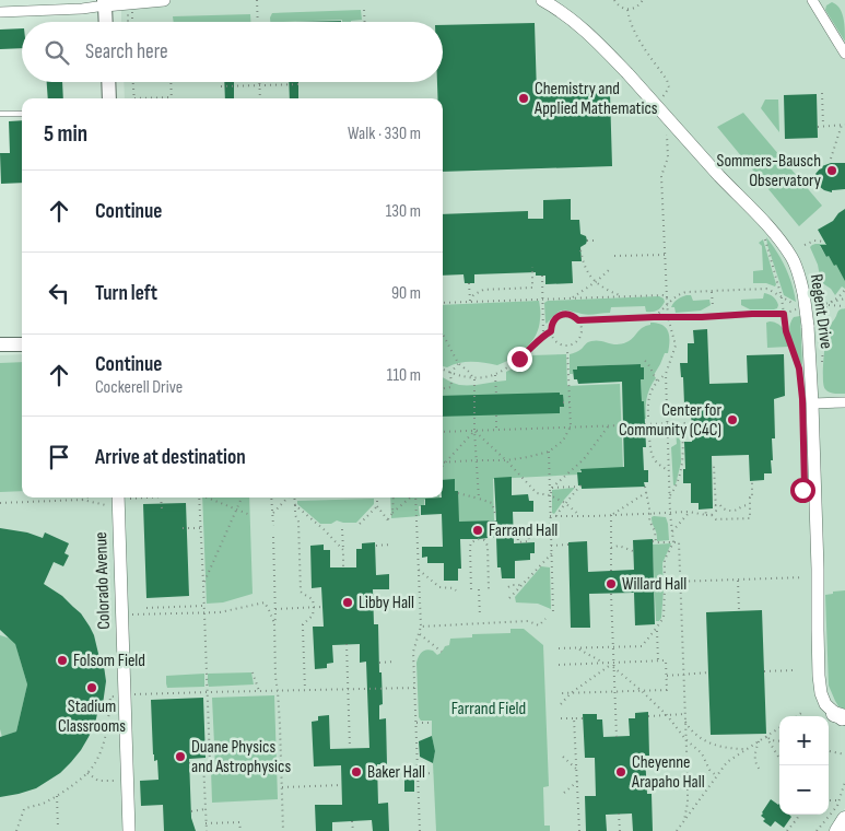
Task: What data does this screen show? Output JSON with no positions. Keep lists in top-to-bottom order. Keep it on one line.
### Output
{"streets":{"street":["Regent Drive","Colorado Avenue"]},"parks":["Farrand Field"],"places":["Chemistry and Applied Mathematics","Sommers-Bausch Observatory","Center for Community (C4C)","Farrand Hall","Willard Hall","Libby Hall","Folsom Field","Stadium Classrooms","Duane Physics and Astrophysics","Baker Hall","Cheyenne Arapaho Hall"],"page":{"search":"Search here","heading":["5 min","Walk · 330 m"],"list":[["Continue","130 m"],["Turn left","90 m"],["Continue","Cockerell Drive","110 m"],"Arrive at destination"],"map_buttons":["+","−"]}}
